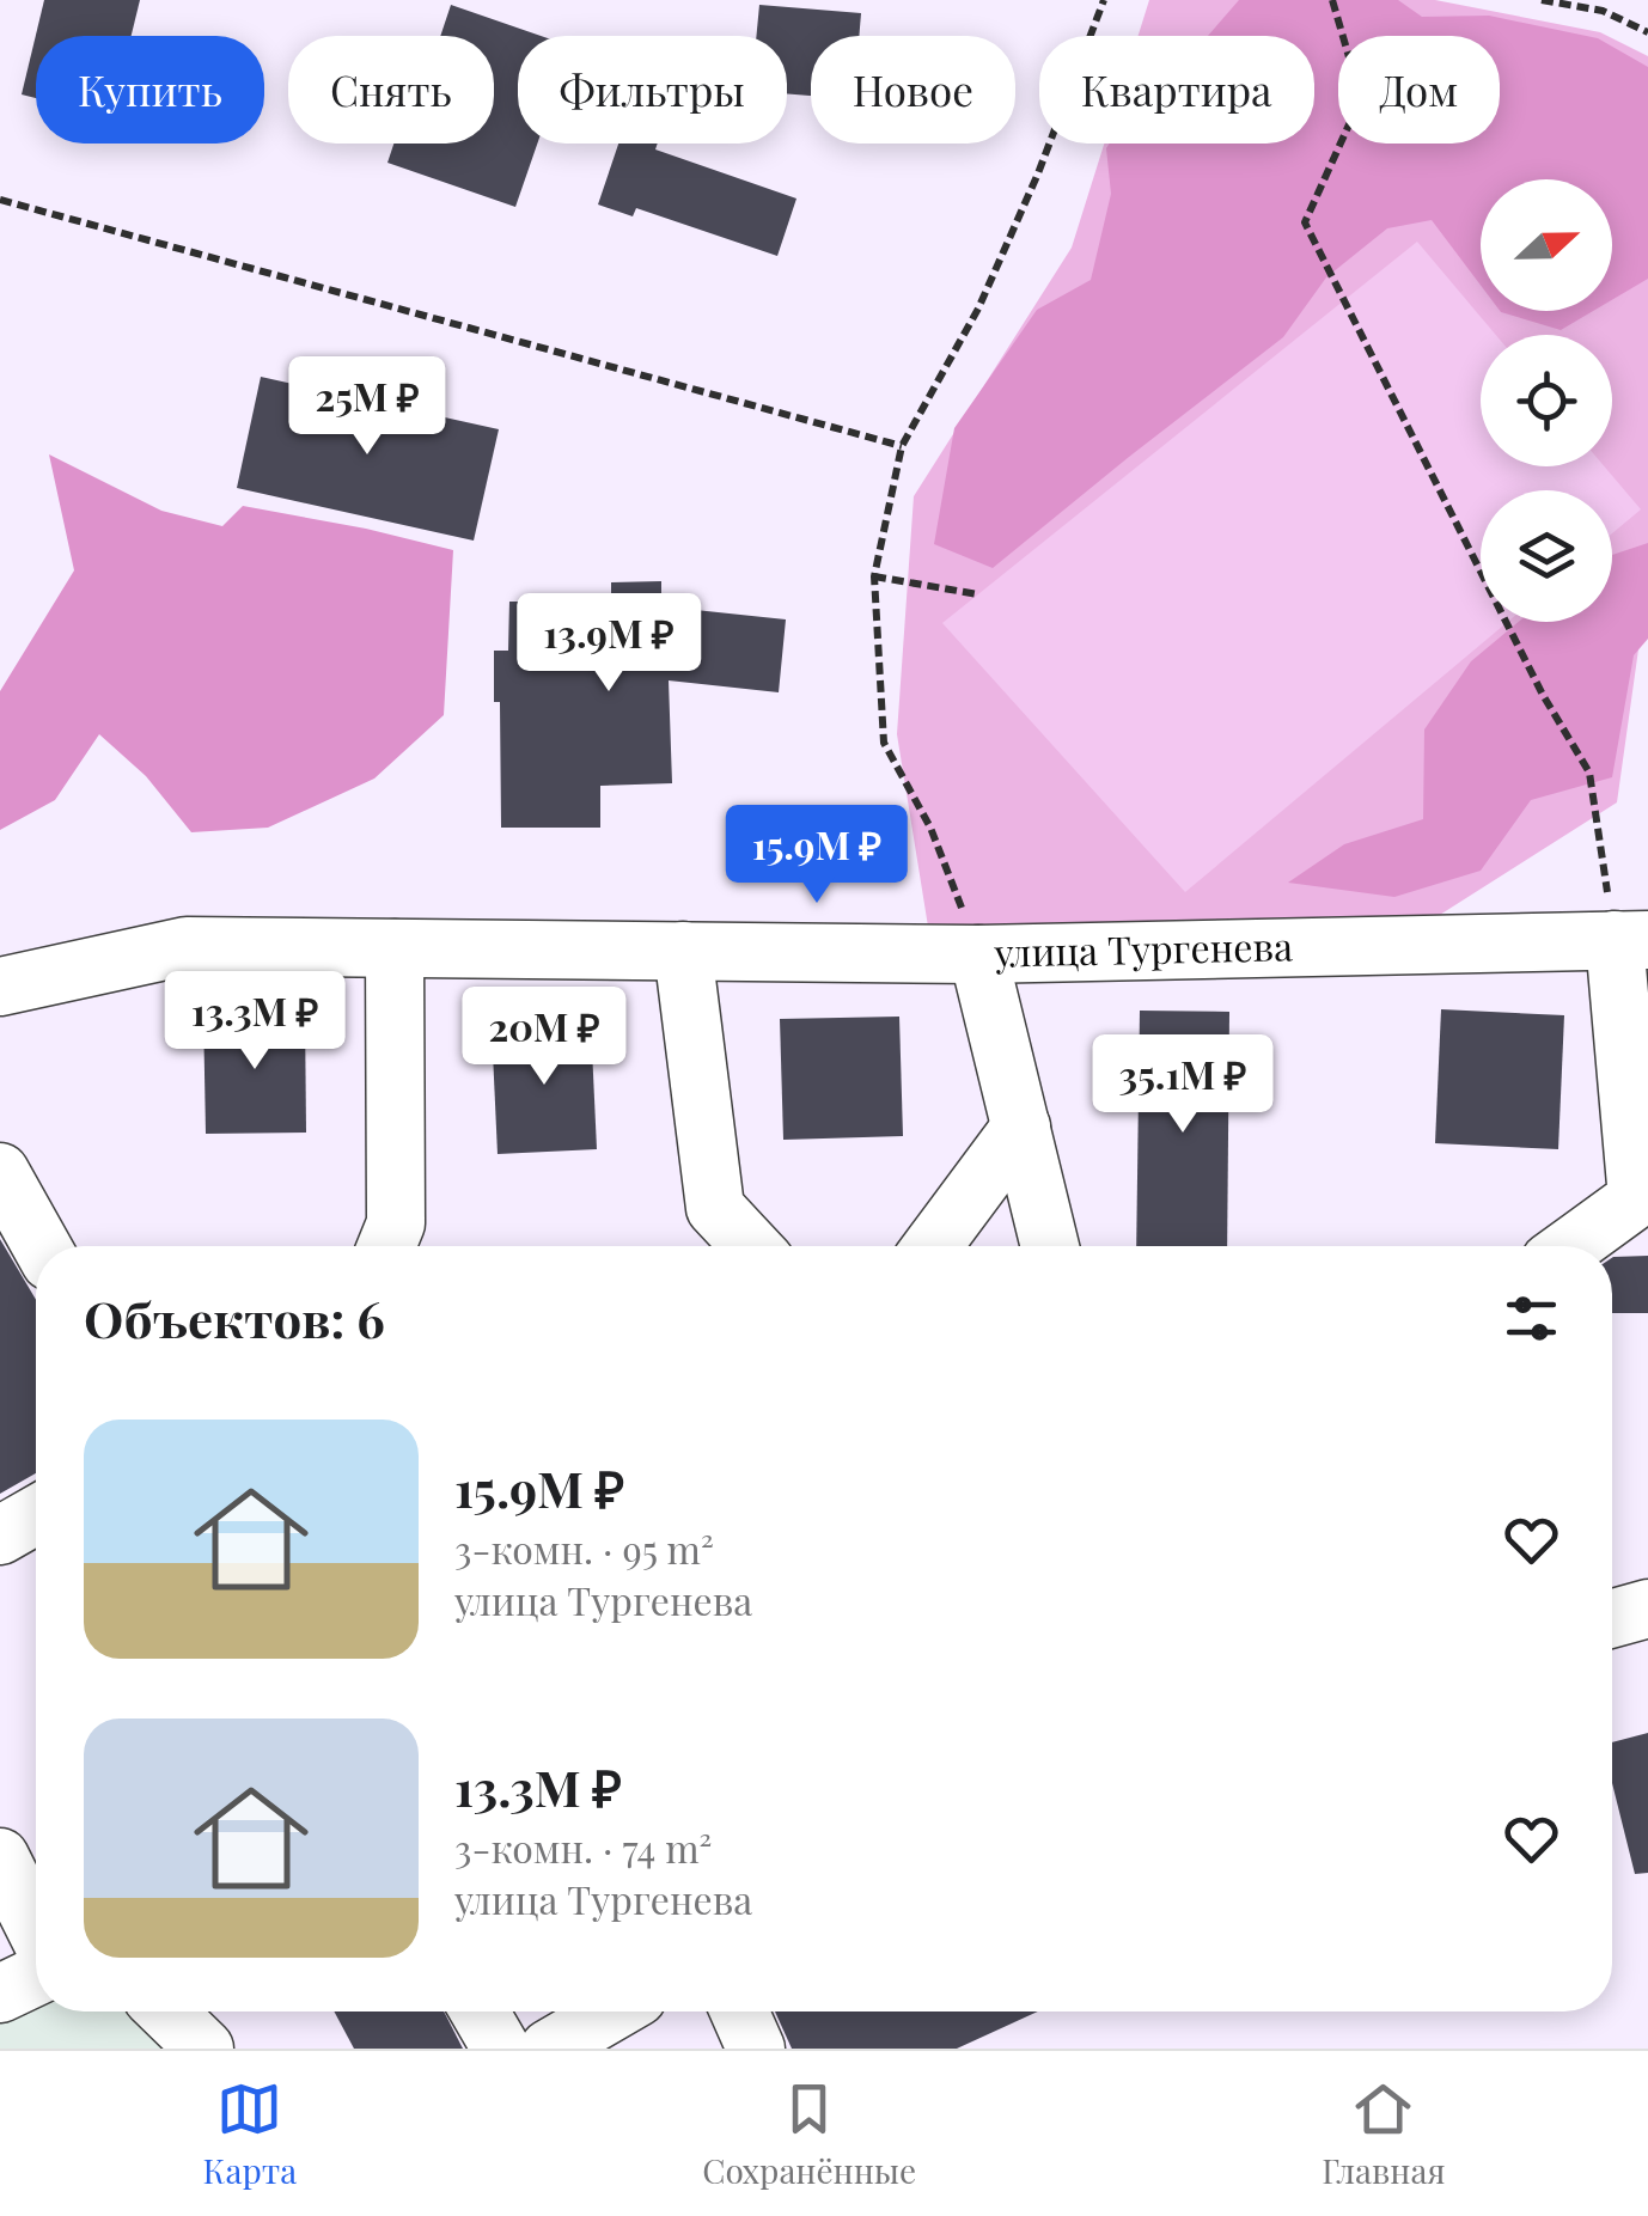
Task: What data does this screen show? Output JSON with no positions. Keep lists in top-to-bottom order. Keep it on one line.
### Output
{"streets":{"street":["улица Тургенева"]},"north":"right","page":{"chip":["Купить","Снять","Фильтры","Новое","Квартира","Дом"],"price":["25M ₽","13.9M ₽","15.9M ₽","13.3M ₽","20M ₽","35.1M ₽"],"heading":"Объектов: 6","list":[{"name":"15.9M ₽","note":"3-комн. · 95 m² · улица Тургенева"},{"name":"13.3M ₽","note":"3-комн. · 74 m² · улица Тургенева"}],"tabs":["Карта","Сохранённые","Главная"]}}
